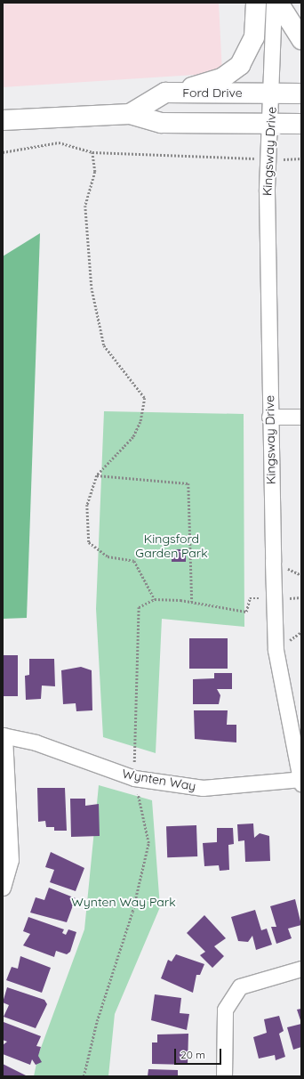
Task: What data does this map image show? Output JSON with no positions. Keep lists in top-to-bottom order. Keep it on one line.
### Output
{"streets":{"main road":["Ford Drive"],"street":["Kingsway Drive","Wynten Way"]},"crossings":[["Ford Drive","Kingsway Drive"],["Kingsway Drive","Wynten Way"]],"parks":["Kingsford Garden Park","Wynten Way Park"],"scale_bar":"20 m"}
